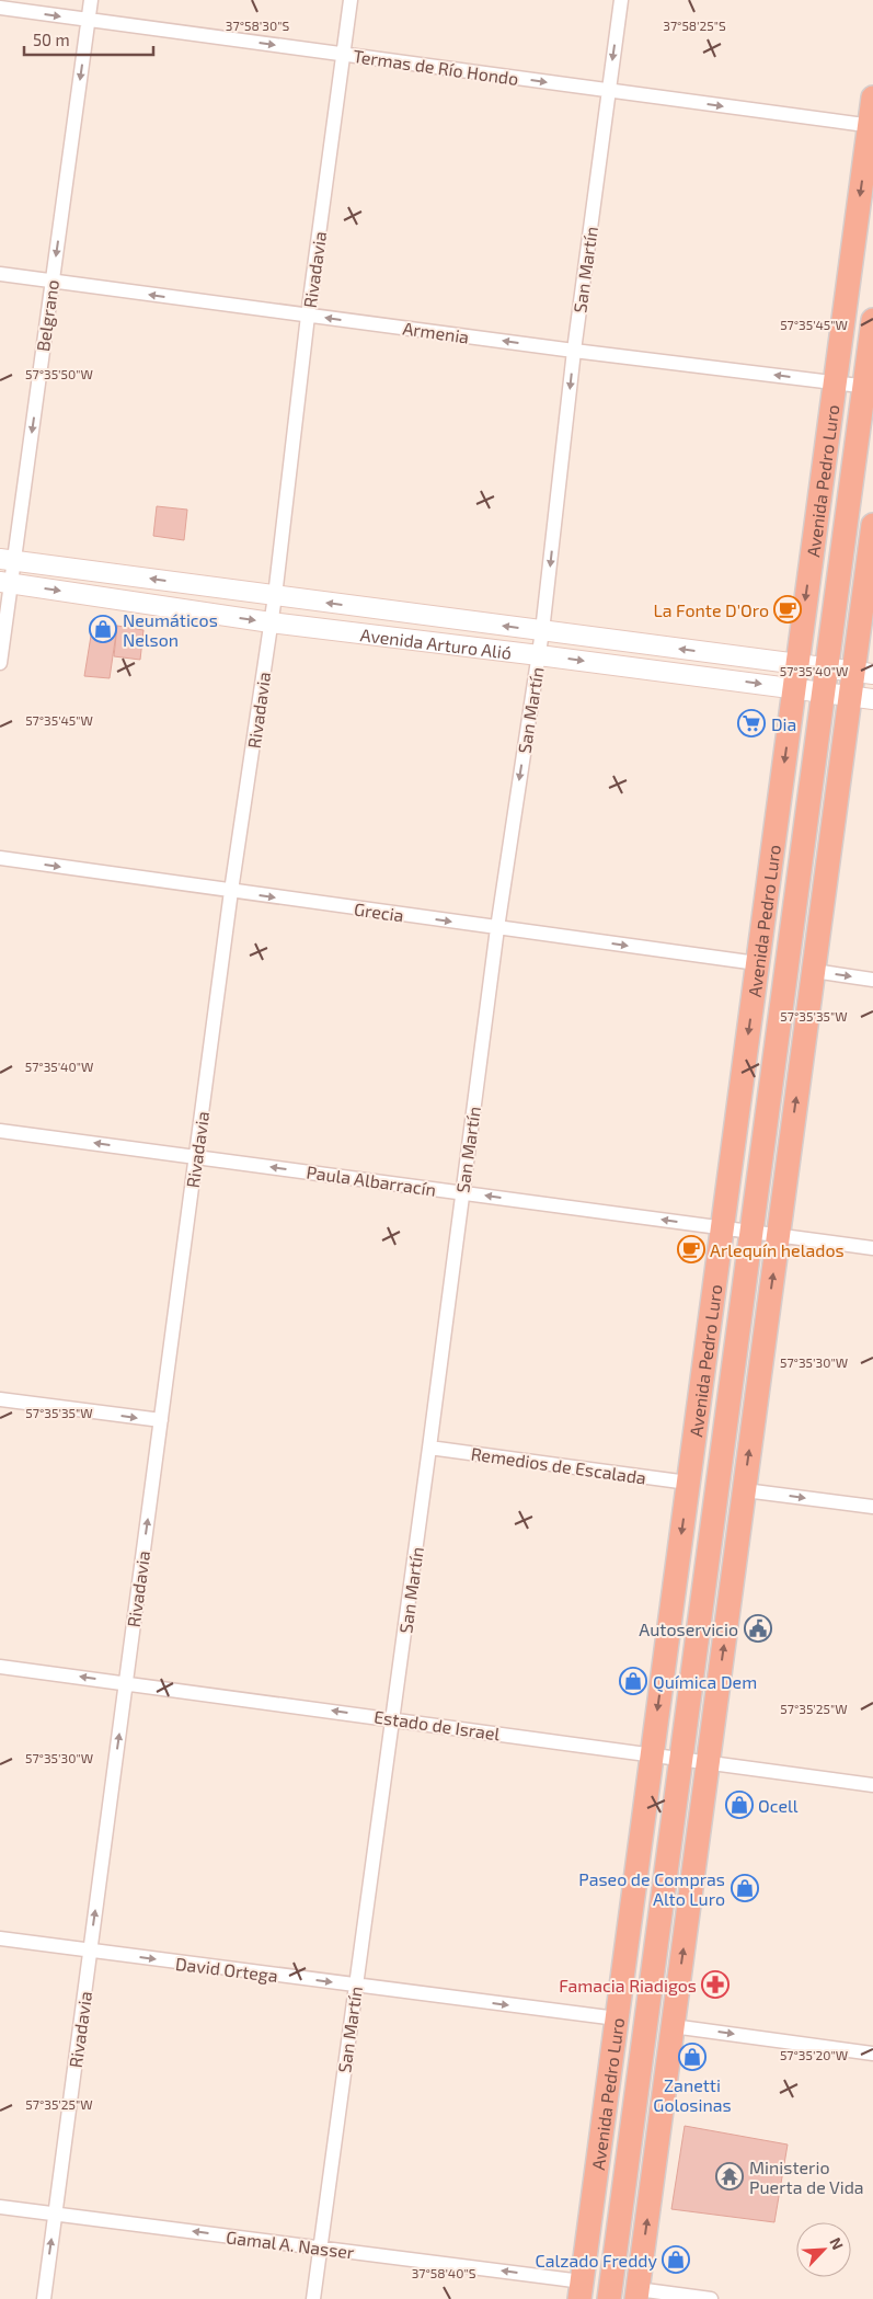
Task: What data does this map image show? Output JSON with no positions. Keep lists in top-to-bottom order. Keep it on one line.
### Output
{"streets":{"highway":["Avenida Pedro Luro"],"main road":["Avenida Arturo Alió"],"street":["Termas de Río Hondo","Rivadavia","San Martín","Belgrano","Armenia","Grecia","Paula Albarracín","Remedios de Escalada","Estado de Israel","David Ortega","Gamal A. Nasser"]},"crossings":[["Termas de Río Hondo","Rivadavia"],["Termas de Río Hondo","San Martín"],["Termas de Río Hondo","Belgrano"],["Termas de Río Hondo","Avenida Pedro Luro"],["Rivadavia","Armenia"],["Rivadavia","Avenida Arturo Alió"],["Rivadavia","Grecia"],["Rivadavia","Paula Albarracín"],["Rivadavia","Estado de Israel"],["Rivadavia","David Ortega"],["Rivadavia","Gamal A. Nasser"],["San Martín","Armenia"],["San Martín","Avenida Arturo Alió"],["San Martín","Grecia"],["San Martín","Paula Albarracín"],["San Martín","Remedios de Escalada"],["San Martín","Estado de Israel"],["San Martín","David Ortega"],["San Martín","Gamal A. Nasser"],["Belgrano","Armenia"],["Belgrano","Avenida Arturo Alió"],["Armenia","Avenida Pedro Luro"],["Avenida Pedro Luro","Avenida Arturo Alió"],["Avenida Pedro Luro","Grecia"],["Avenida Pedro Luro","Paula Albarracín"],["Avenida Pedro Luro","Remedios de Escalada"],["Avenida Pedro Luro","Estado de Israel"],["Avenida Pedro Luro","David Ortega"],["Avenida Pedro Luro","Gamal A. Nasser"]],"one_way":["Termas de Río Hondo","Belgrano","Armenia","Grecia","Paula Albarracín","Estado de Israel","David Ortega","Gamal A. Nasser"],"places":{"cafe":["La Fonte D'Oro","Arlequín helados"],"shop":["Neumáticos Nelson","Química Dem","Ocell","Paseo de Compras Alto Luro","Zanetti Golosinas","Calzado Freddy"],"supermarket":["Dia"],"public building":["Autoservicio"],"pharmacy":["Famacia Riadigos"],"temple":["Ministerio Puerta de Vida"]},"scale_bar":"50 m","north":"top right","coordinates":["37°58'30\"S","37°58'25\"S","57°35'45\"W","57°35'50\"W","57°35'40\"W","57°35'35\"W","57°35'30\"W","57°35'25\"W","57°35'20\"W","37°58'40\"S"]}
